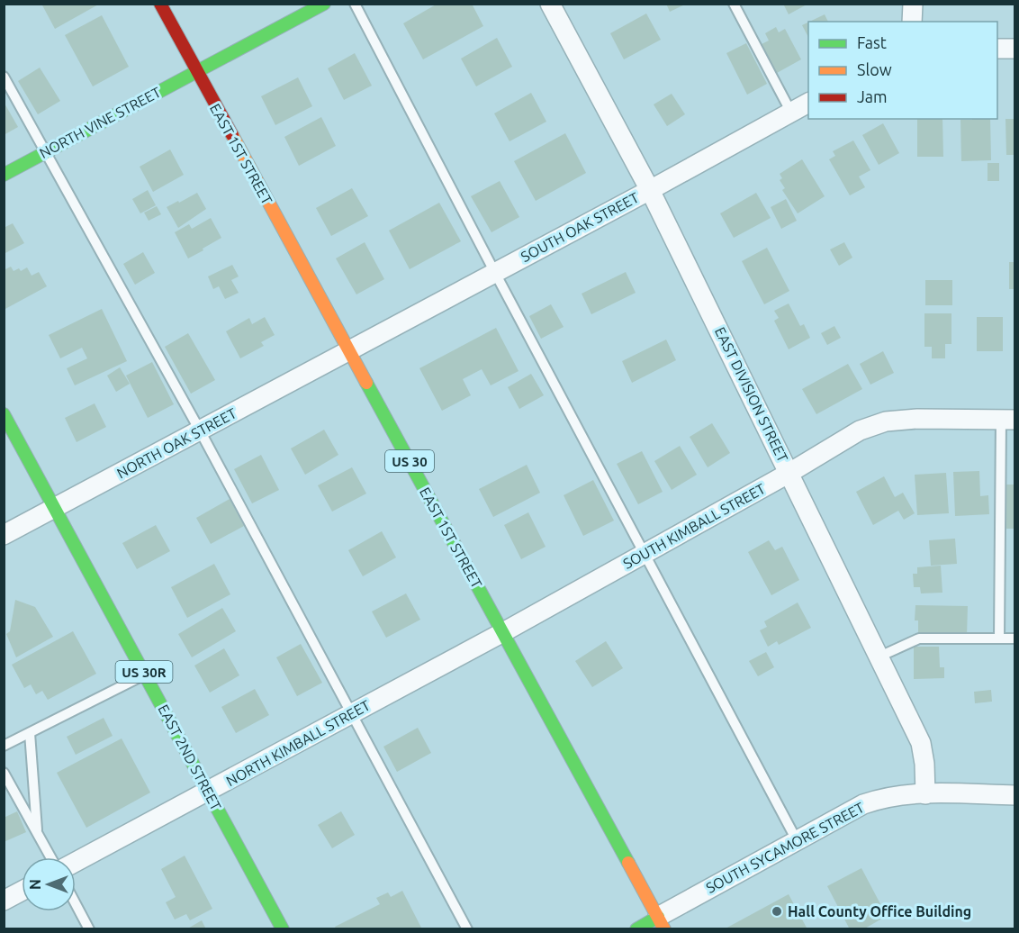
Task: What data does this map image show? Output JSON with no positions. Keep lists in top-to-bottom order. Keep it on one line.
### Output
{"streets":{"main road":["NORTH VINE STREET","EAST 1ST STREET","US 30","US 30R","EAST 2ND STREET"],"street":["SOUTH OAK STREET","EAST DIVISION STREET","NORTH OAK STREET","SOUTH KIMBALL STREET","NORTH KIMBALL STREET","SOUTH SYCAMORE STREET"]},"crossings":[["NORTH VINE STREET","EAST 1ST STREET"],["EAST 1ST STREET","SOUTH OAK STREET"],["EAST 1ST STREET","NORTH OAK STREET"],["EAST 1ST STREET","SOUTH KIMBALL STREET"],["EAST 1ST STREET","NORTH KIMBALL STREET"],["EAST 1ST STREET","SOUTH SYCAMORE STREET"],["SOUTH OAK STREET","EAST DIVISION STREET"],["SOUTH OAK STREET","NORTH OAK STREET"],["EAST DIVISION STREET","SOUTH KIMBALL STREET"],["EAST DIVISION STREET","SOUTH SYCAMORE STREET"],["NORTH OAK STREET","EAST 2ND STREET"],["SOUTH KIMBALL STREET","NORTH KIMBALL STREET"],["NORTH KIMBALL STREET","EAST 2ND STREET"]],"places":["Hall County Office Building"],"legend":["Fast","Slow","Jam"],"north":"left"}
